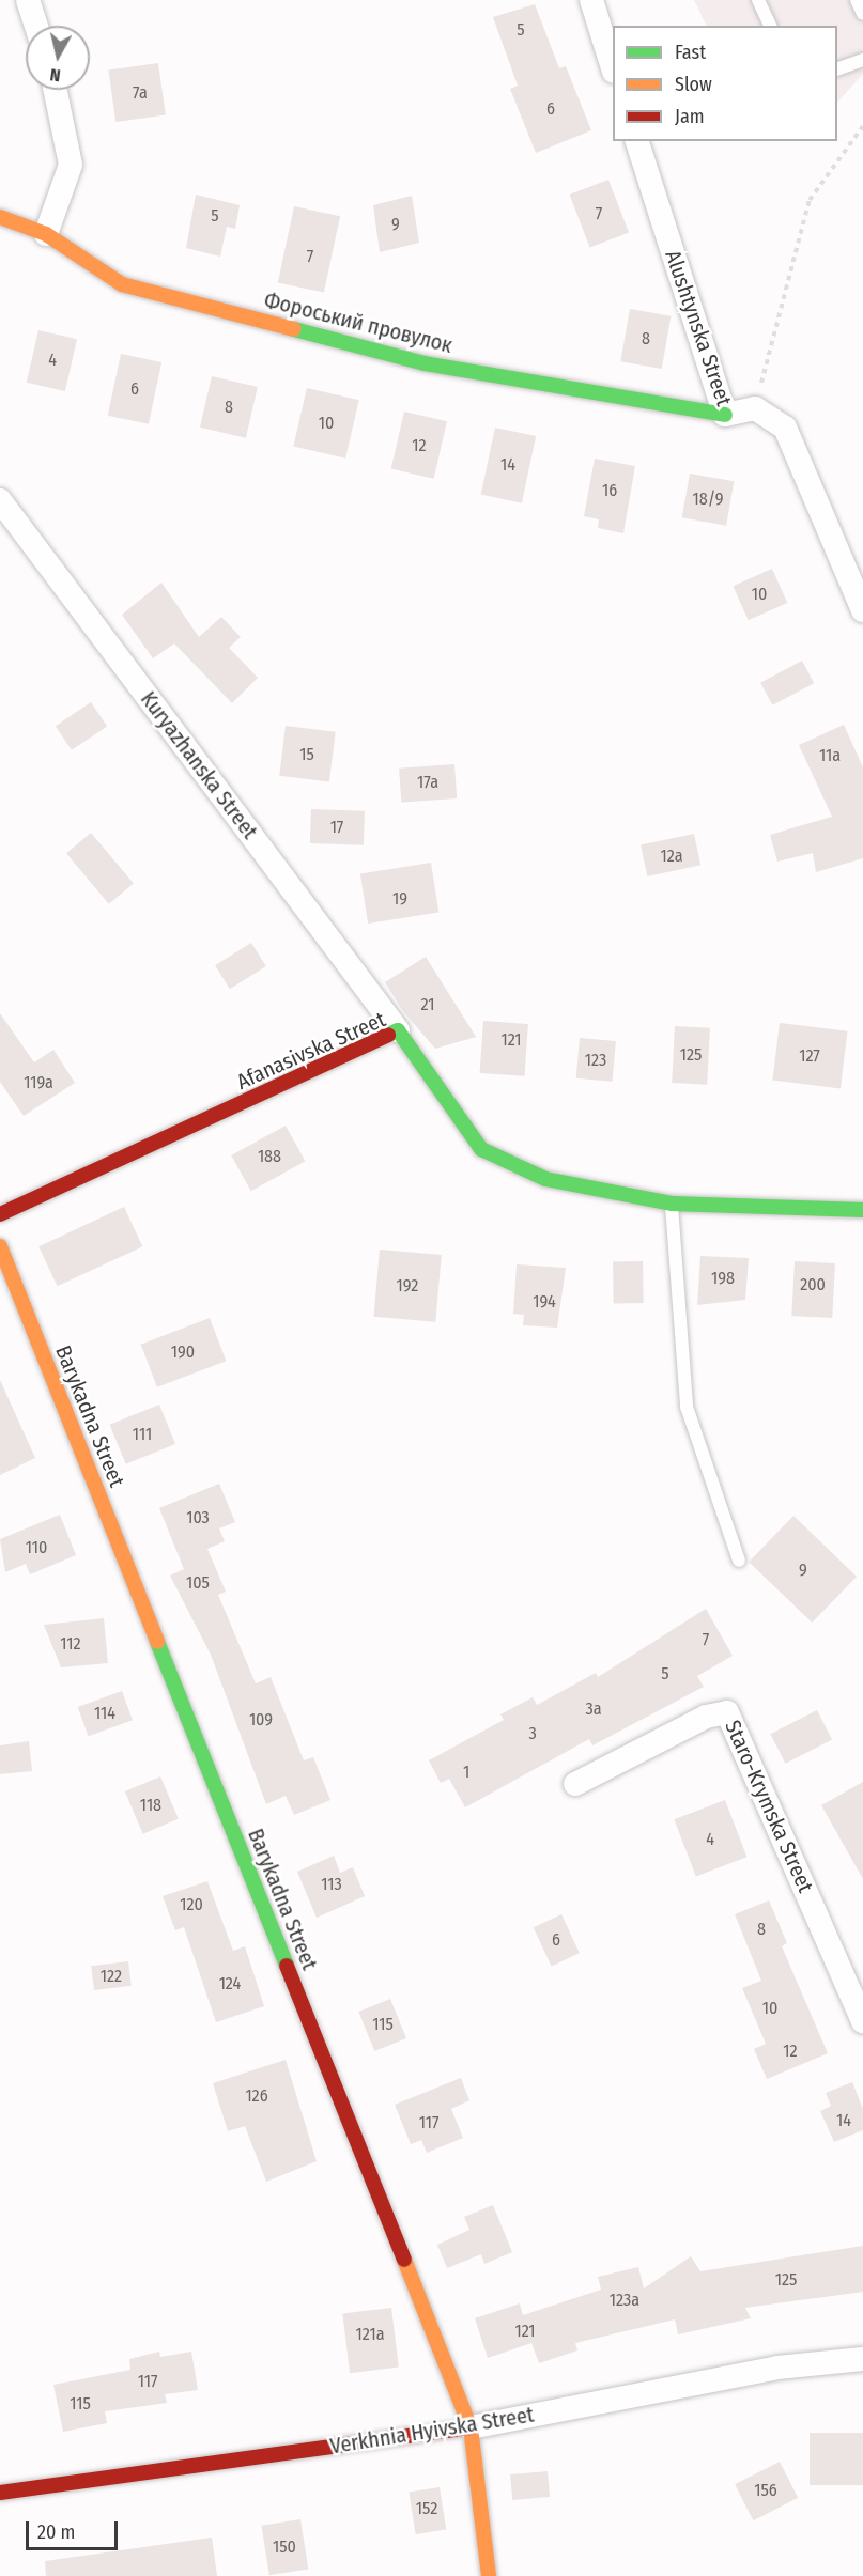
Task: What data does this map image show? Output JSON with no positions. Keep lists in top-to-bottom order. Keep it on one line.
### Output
{"streets":{"street":["Фороський провулок","Alushtynska Street","Kuryazhanska Street","Afanasivska Street","Barykadna Street","Staro-Krymska Street","Verkhnia Hyivska Street"]},"crossings":[["Фороський провулок","Alushtynska Street"],["Kuryazhanska Street","Afanasivska Street"],["Barykadna Street","Verkhnia Hyivska Street"]],"house_numbers":["5","7а","6","7","5","9","7","8","4","6","8","10","12","14","16","18/9","10","15","11а","17а","17","12а","19","21","121","125","127","123","119а","188","198","200","192","194","190","111","103","110","9","105","7","112","5","3а","114","109","3","1","118","4","113","120","8","6","122","124","10","115","12","126","14","117","125","123а","121","121а","117","115","156","152","150"],"legend":["Fast","Slow","Jam"],"scale_bar":"20 m","north":"bottom"}
